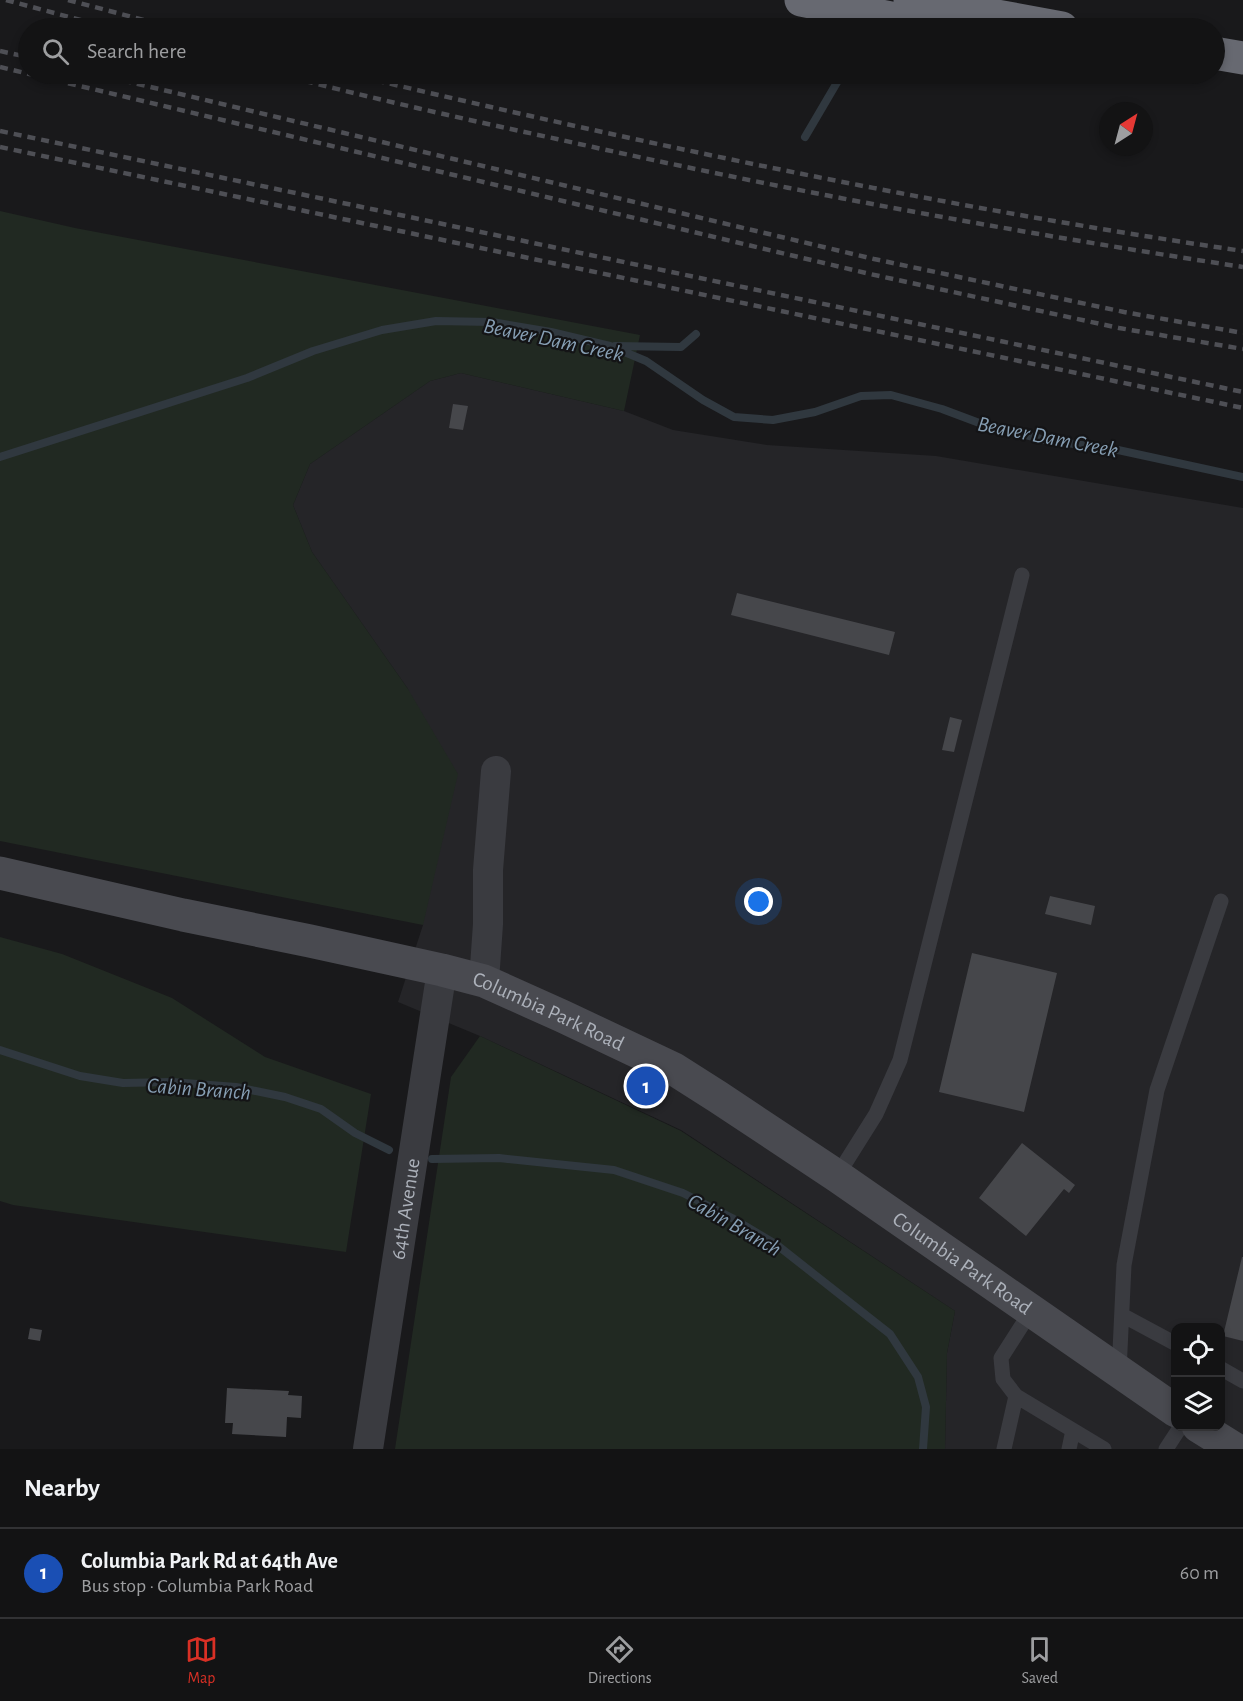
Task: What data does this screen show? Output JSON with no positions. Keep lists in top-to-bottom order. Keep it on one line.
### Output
{"streets":{"street":["Columbia Park Road","64th Avenue"]},"crossings":[["Columbia Park Road","64th Avenue"]],"water":["Beaver Dam Creek","Cabin Branch"],"north":"top right","page":{"search":"Search here","pins":"1","heading":"Nearby","list":[{"mark":"1","name":"Columbia Park Rd at 64th Ave","note":"Bus stop · Columbia Park Road","value":"60 m"}],"nav":["Map","Directions","Saved"]}}
